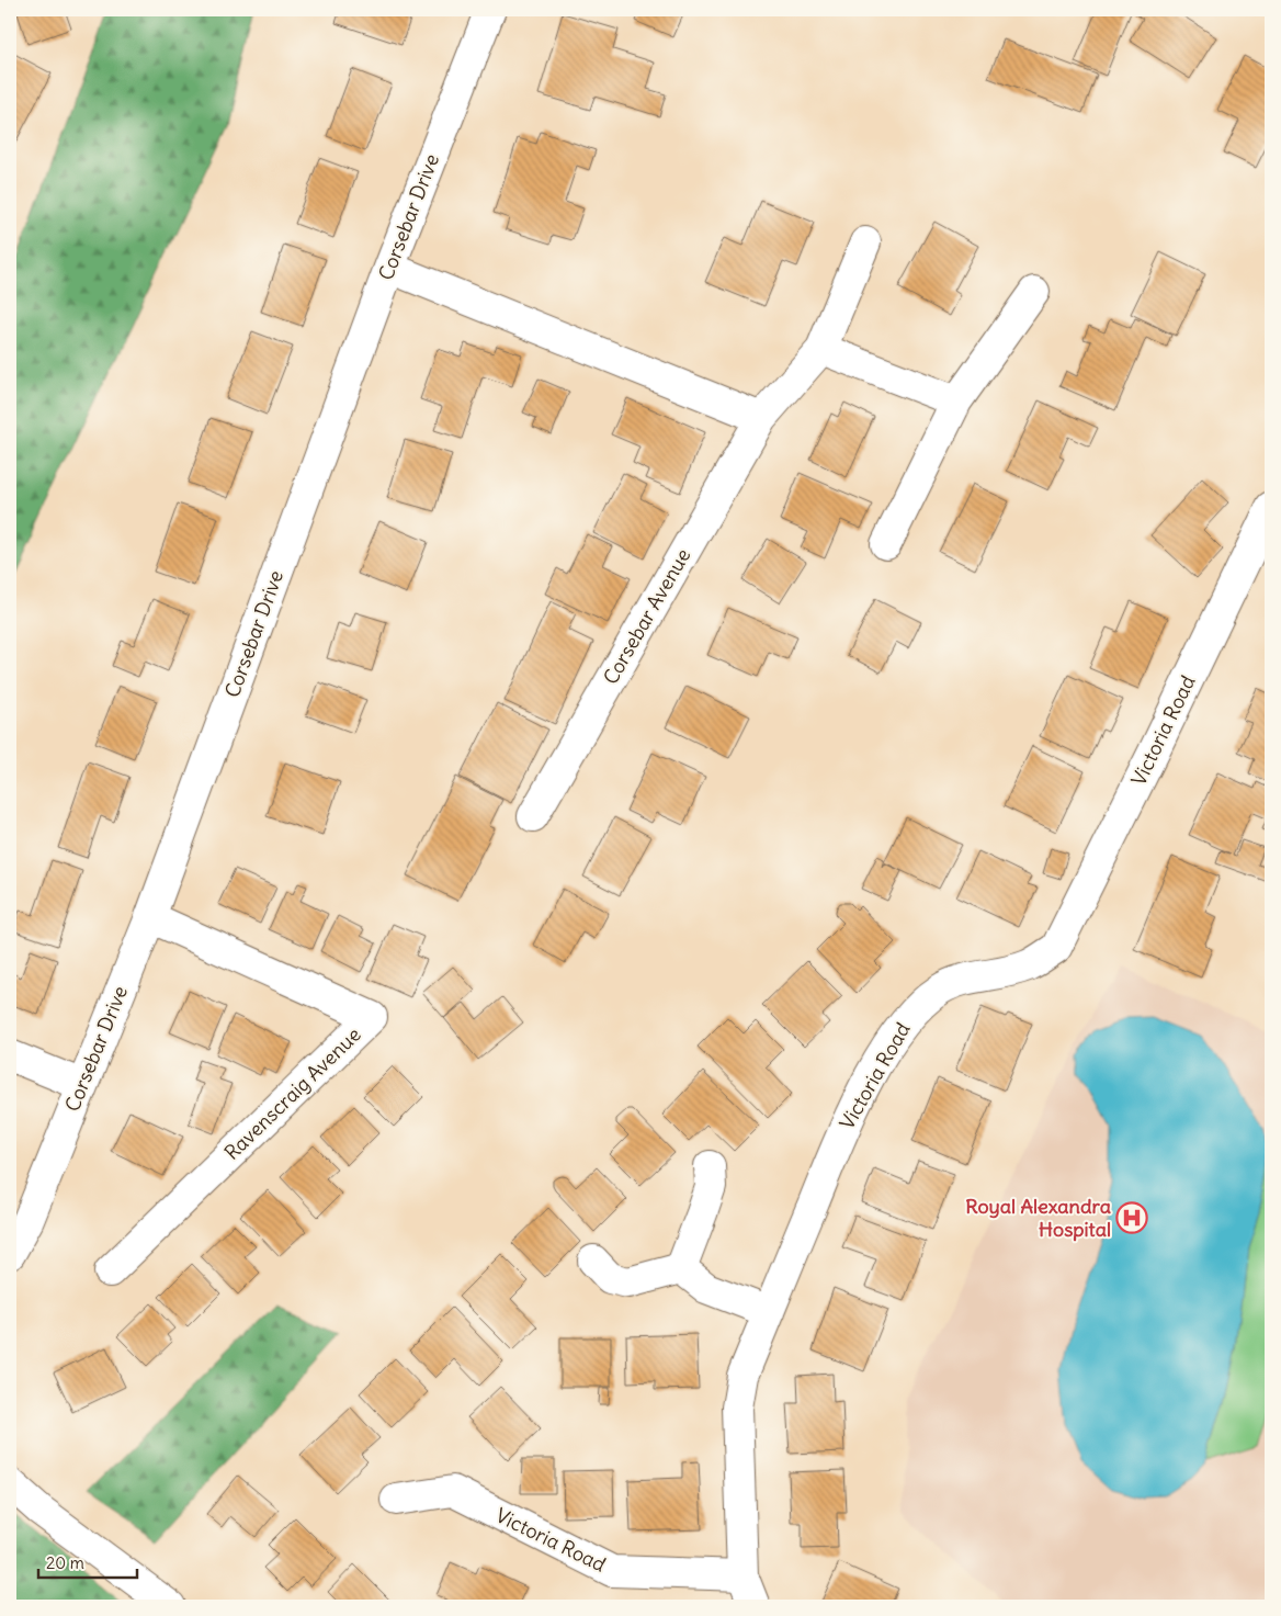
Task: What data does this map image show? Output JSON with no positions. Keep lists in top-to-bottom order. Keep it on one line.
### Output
{"streets":{"street":["Corsebar Drive","Corsebar Avenue","Victoria Road","Ravenscraig Avenue"]},"crossings":[["Corsebar Drive","Ravenscraig Avenue"]],"places":{"hospital":["Royal Alexandra Hospital"]},"scale_bar":"20 m"}
